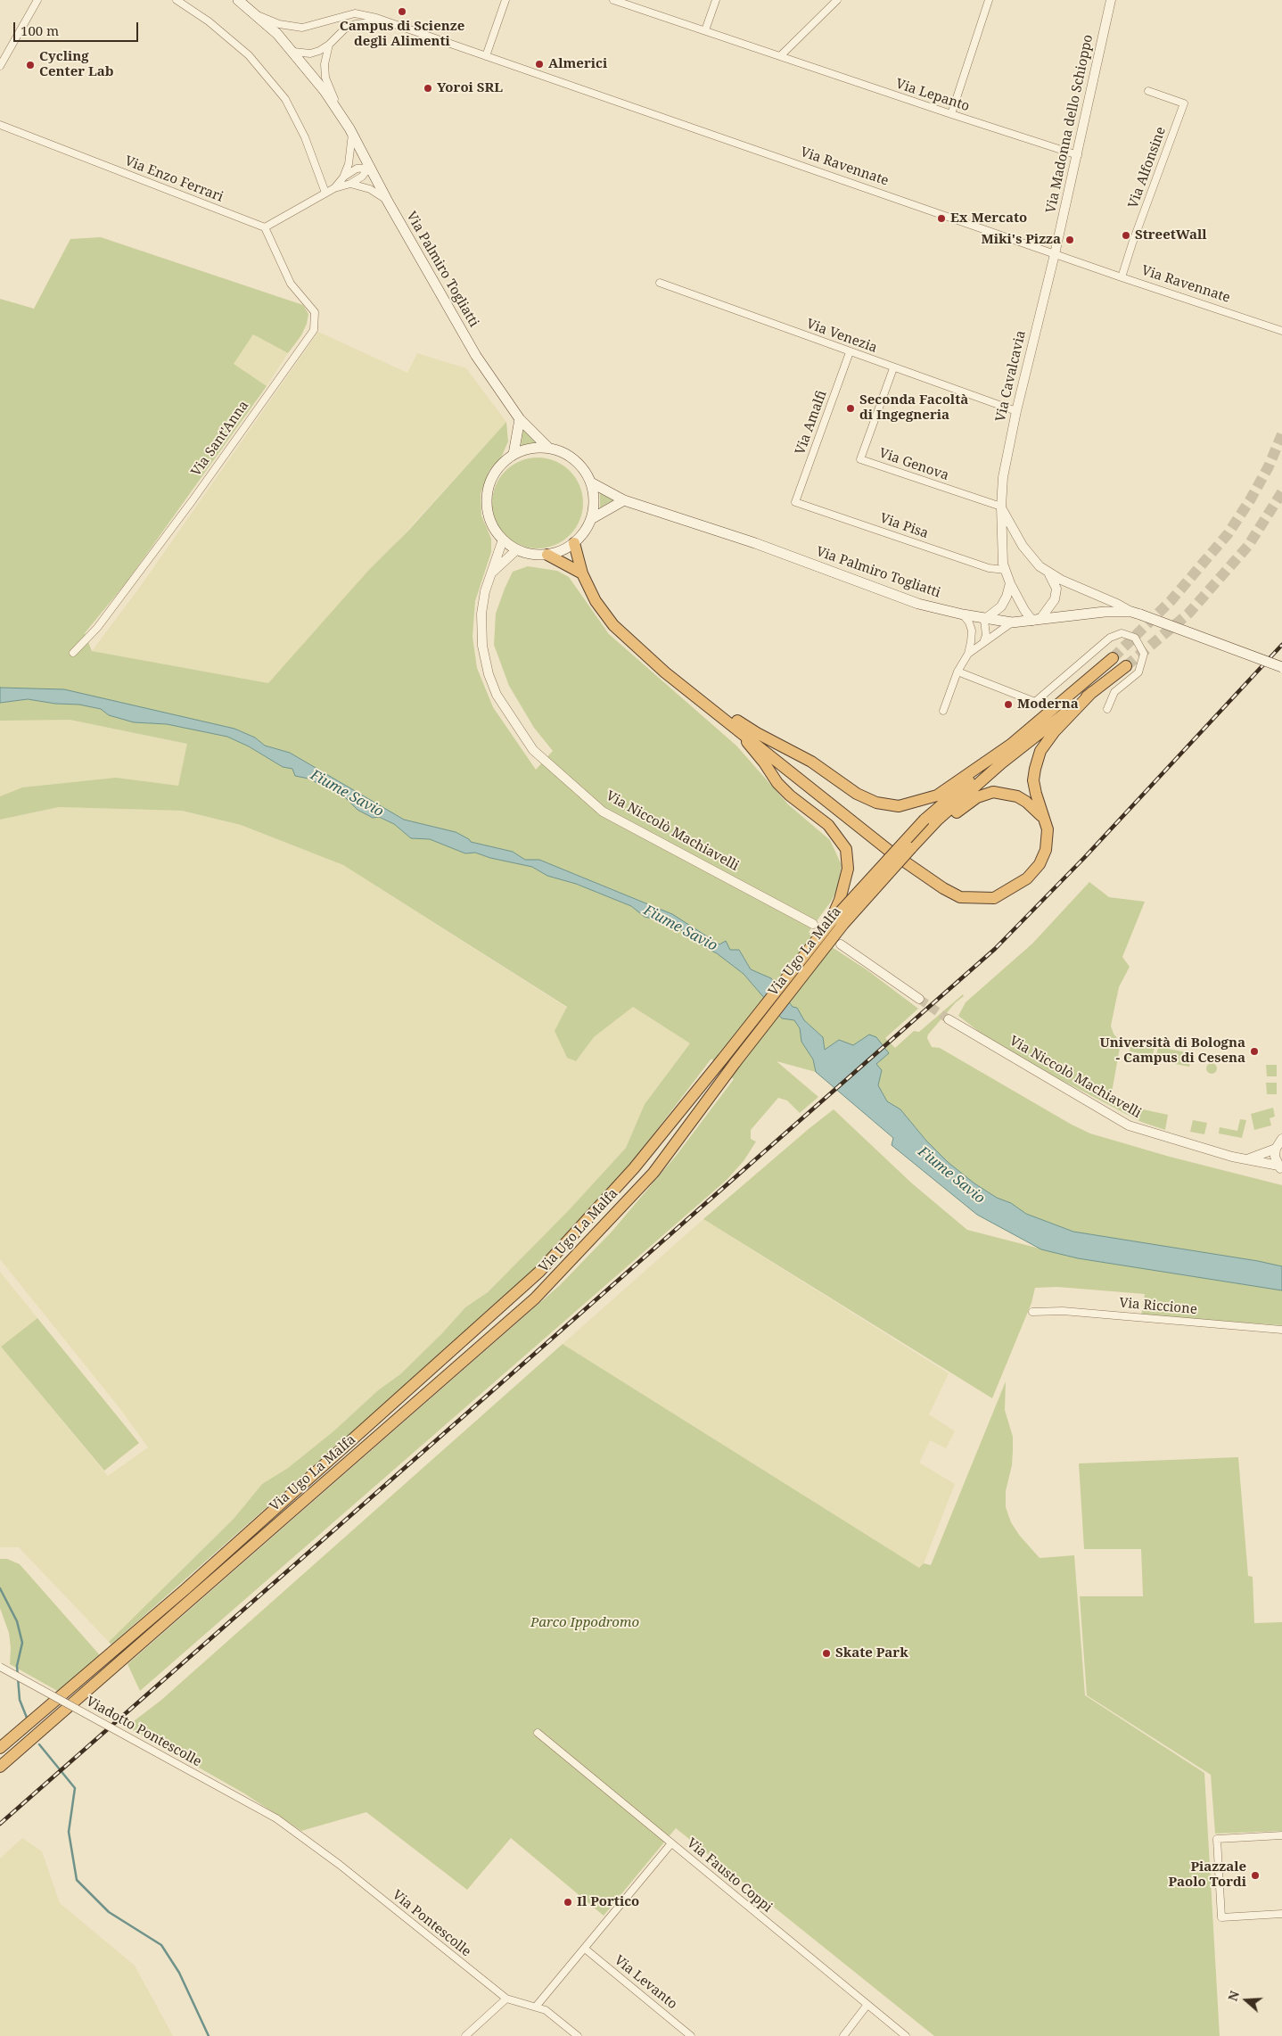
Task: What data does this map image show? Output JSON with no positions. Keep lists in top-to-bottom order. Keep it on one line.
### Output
{"streets":{"highway":["Via Ugo La Malfa"],"main road":["Via Ravennate","Via Palmiro Togliatti"],"street":["Via Lepanto","Via Madonna dello Schioppo","Via Alfonsine","Via Enzo Ferrari","Via Venezia","Via Cavalcavia","Via Amalfi","Via Sant'Anna","Via Genova","Via Pisa","Via Niccolò Machiavelli","Via Riccione","Viadotto Pontescolle","Via Fausto Coppi","Via Pontescolle","Via Levanto"]},"crossings":[["Via Lepanto","Via Madonna dello Schioppo"],["Via Madonna dello Schioppo","Via Ravennate"],["Via Madonna dello Schioppo","Via Cavalcavia"],["Via Ravennate","Via Alfonsine"],["Via Ravennate","Via Palmiro Togliatti"],["Via Ravennate","Via Cavalcavia"],["Via Enzo Ferrari","Via Sant'Anna"],["Via Palmiro Togliatti","Via Cavalcavia"],["Via Palmiro Togliatti","Via Niccolò Machiavelli"],["Via Venezia","Via Cavalcavia"],["Via Venezia","Via Amalfi"],["Via Venezia","Via Genova"],["Via Cavalcavia","Via Genova"],["Via Cavalcavia","Via Pisa"],["Via Amalfi","Via Pisa"],["Viadotto Pontescolle","Via Pontescolle"]],"water":["Fiume Savio"],"parks":["Parco Ippodromo"],"places":["Campus di Scienze degli Alimenti","Almerici","Cycling Center Lab","Yoroi SRL","Ex Mercato","StreetWall","Miki's Pizza","Seconda Facoltà di Ingegneria","Moderna","Università di Bologna - Campus di Cesena","Skate Park","Piazzale Paolo Tordi","Il Portico"],"scale_bar":"100 m","north":"left"}
